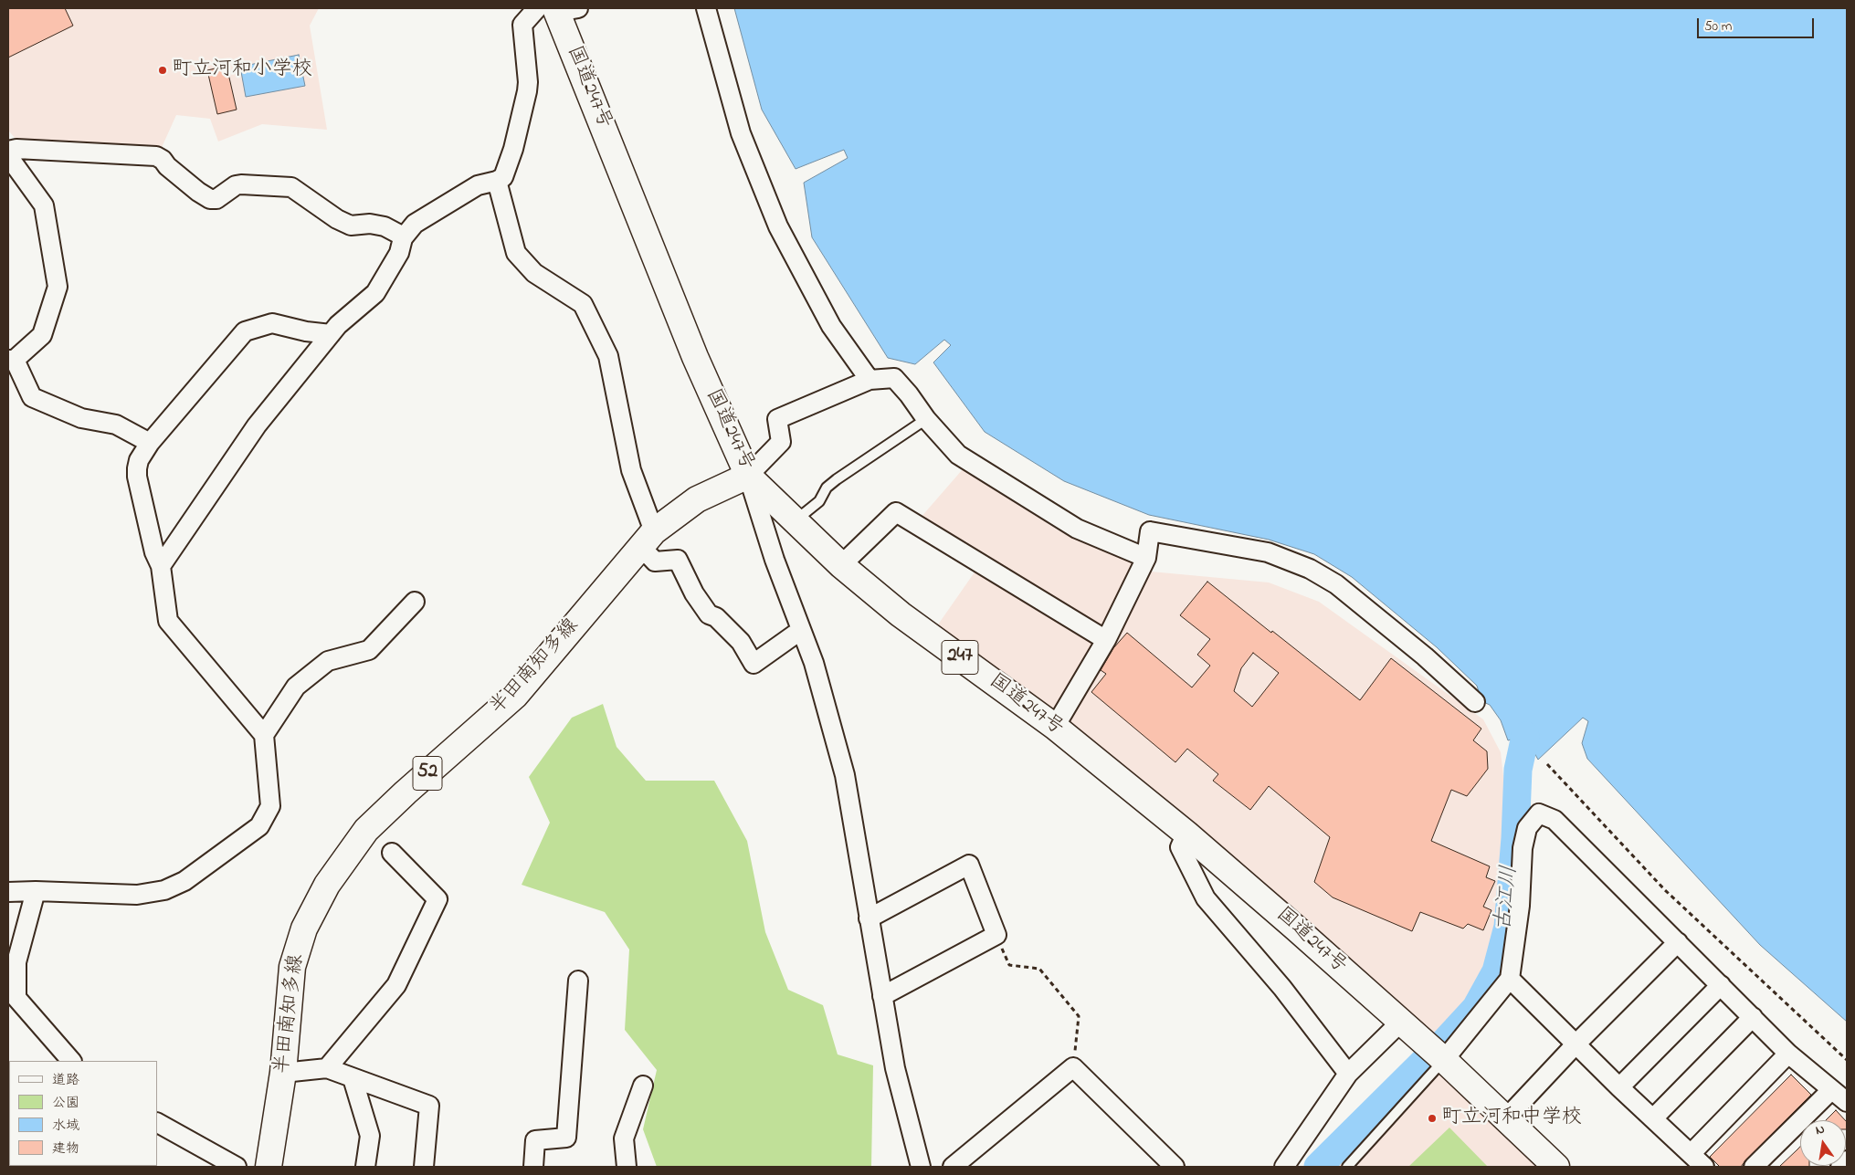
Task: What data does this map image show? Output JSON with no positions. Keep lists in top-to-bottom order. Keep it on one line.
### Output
{"streets":{"main road":["国道247号","247","半田南知多線","52"]},"crossings":[["国道247号","半田南知多線"]],"water":["古江川"],"places":["町立河和小学校","町立河和中学校"],"legend":["道路","公園","水域","建物"],"scale_bar":"50 m","north":"top"}
